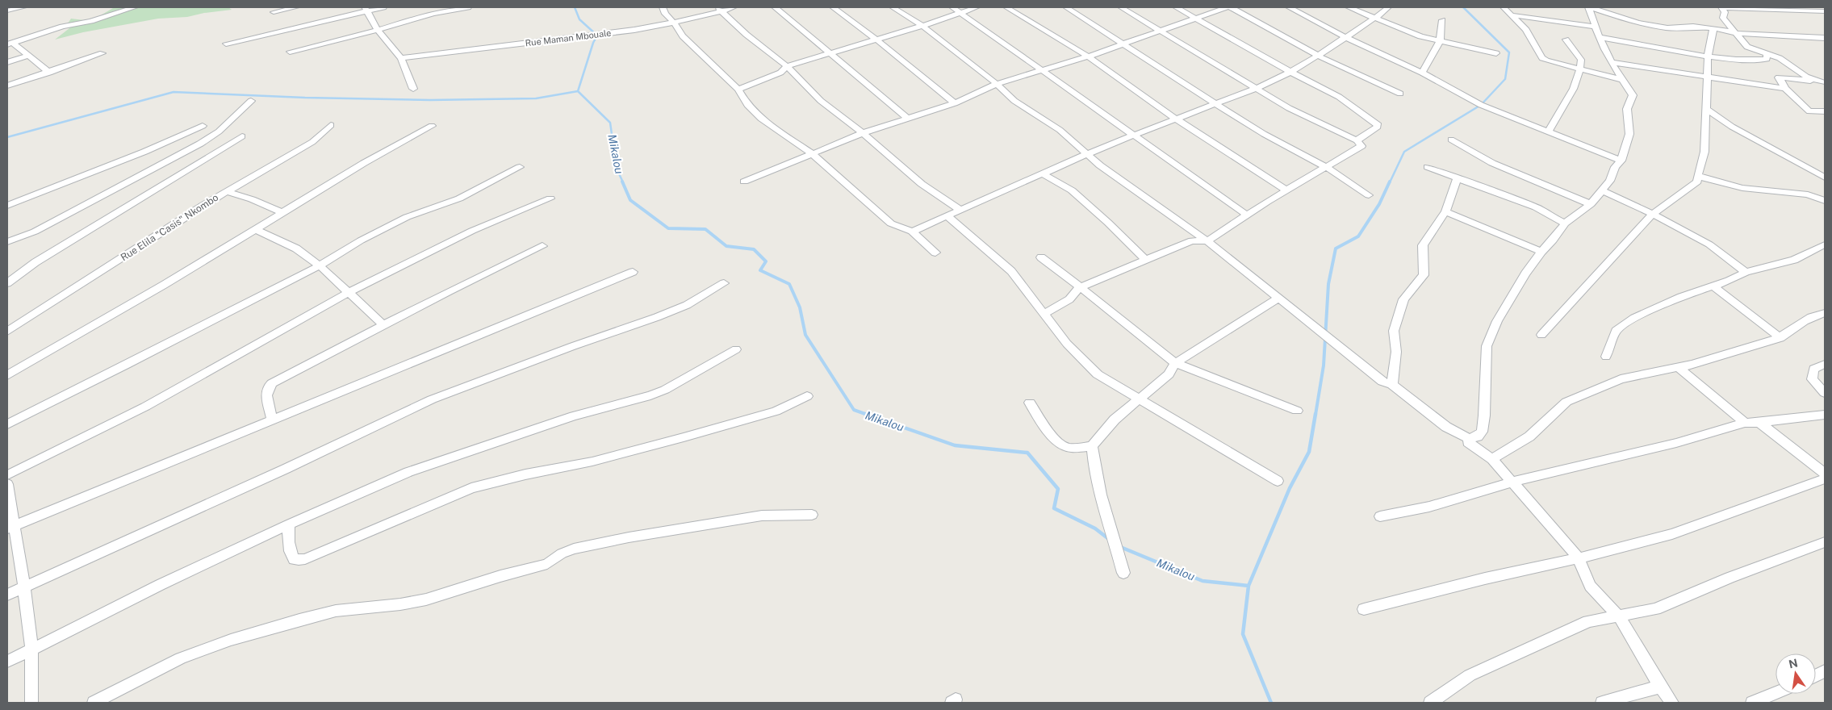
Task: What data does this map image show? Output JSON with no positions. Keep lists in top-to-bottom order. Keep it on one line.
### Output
{"streets":{"street":["Rue Maman Mbouale","Rue Elila \"Casis\" Nkombo"]},"water":["Mikalou"],"north":"top"}
